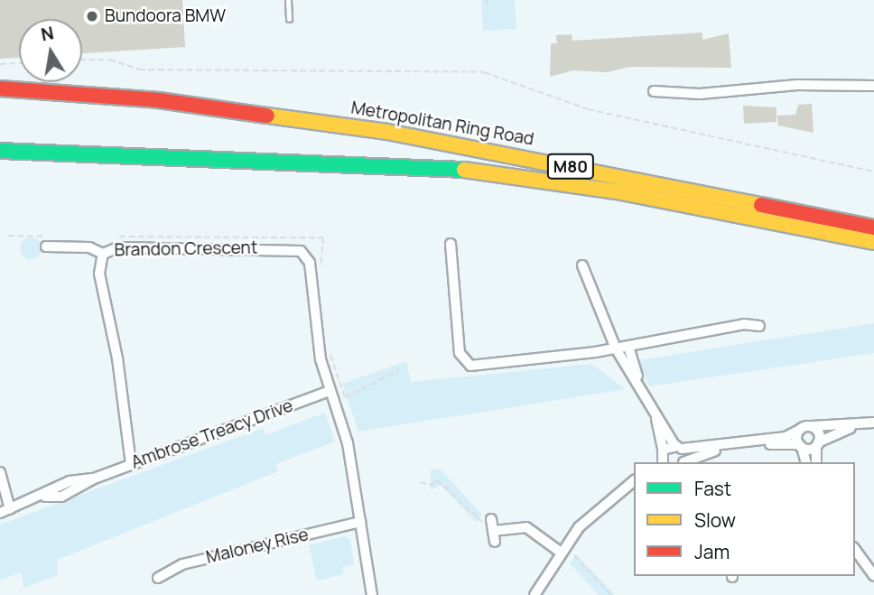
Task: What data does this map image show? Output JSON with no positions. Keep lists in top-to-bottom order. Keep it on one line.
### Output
{"streets":{"highway":["Metropolitan Ring Road","M80"],"street":["Brandon Crescent","Ambrose Treacy Drive","Maloney Rise"]},"crossings":[["Brandon Crescent","Ambrose Treacy Drive"]],"places":["Bundoora BMW"],"legend":["Fast","Slow","Jam"],"north":"top"}
